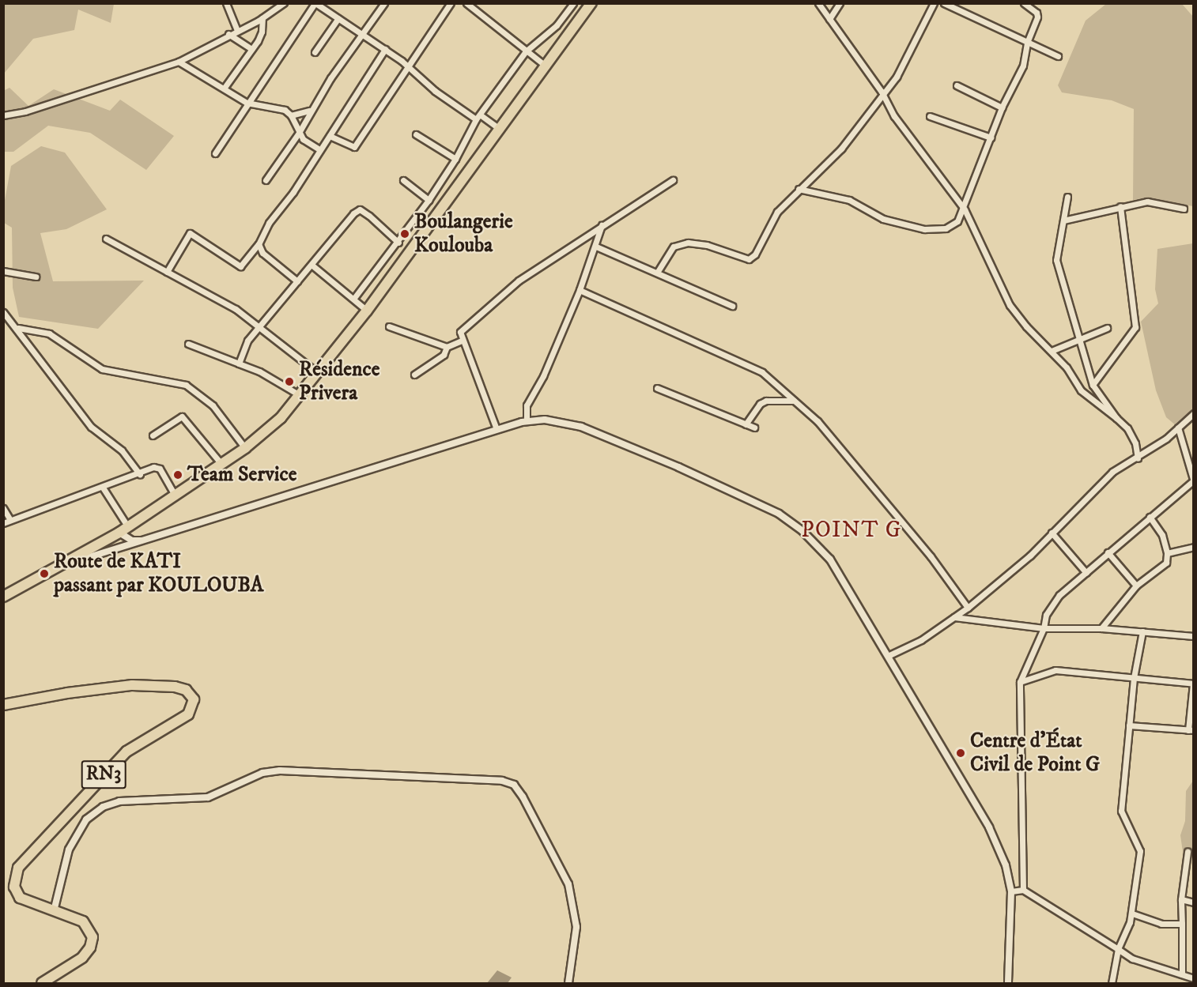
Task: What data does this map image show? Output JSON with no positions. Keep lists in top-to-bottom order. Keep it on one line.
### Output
{"streets":{"highway":["RN3"]},"districts":["POINT G"],"places":["Boulangerie Koulouba","Résidence Privera","Team Service","Route de KATI passant par KOULOUBA","Centre d'État Civil de Point G"]}
